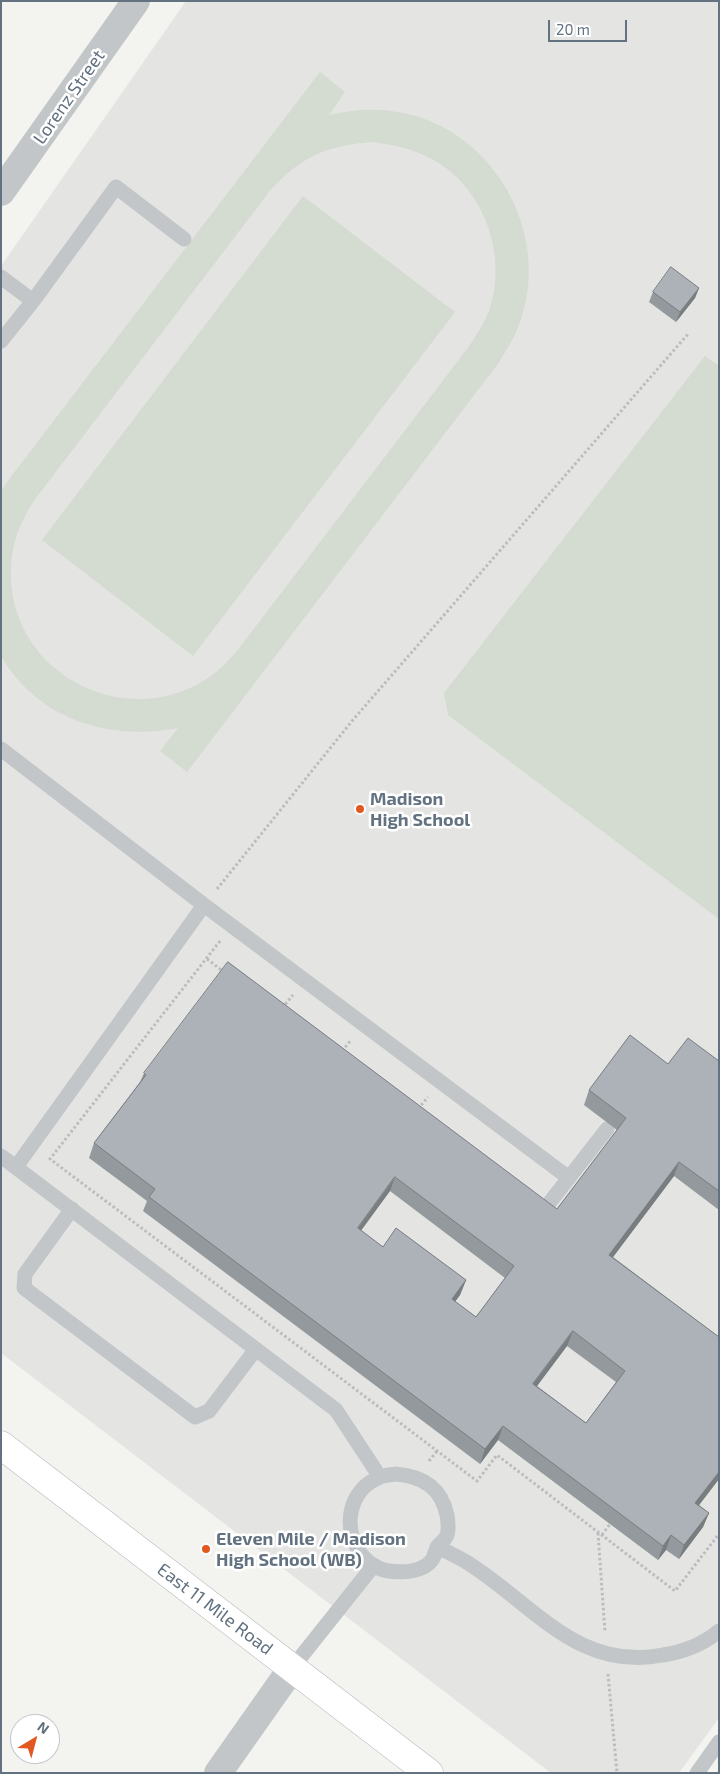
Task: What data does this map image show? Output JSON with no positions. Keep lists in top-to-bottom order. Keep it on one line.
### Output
{"streets":{"main road":["East 11 Mile Road"],"street":["Lorenz Street"]},"places":["Madison High School","Eleven Mile / Madison High School (WB)"],"scale_bar":"20 m","north":"top right"}
